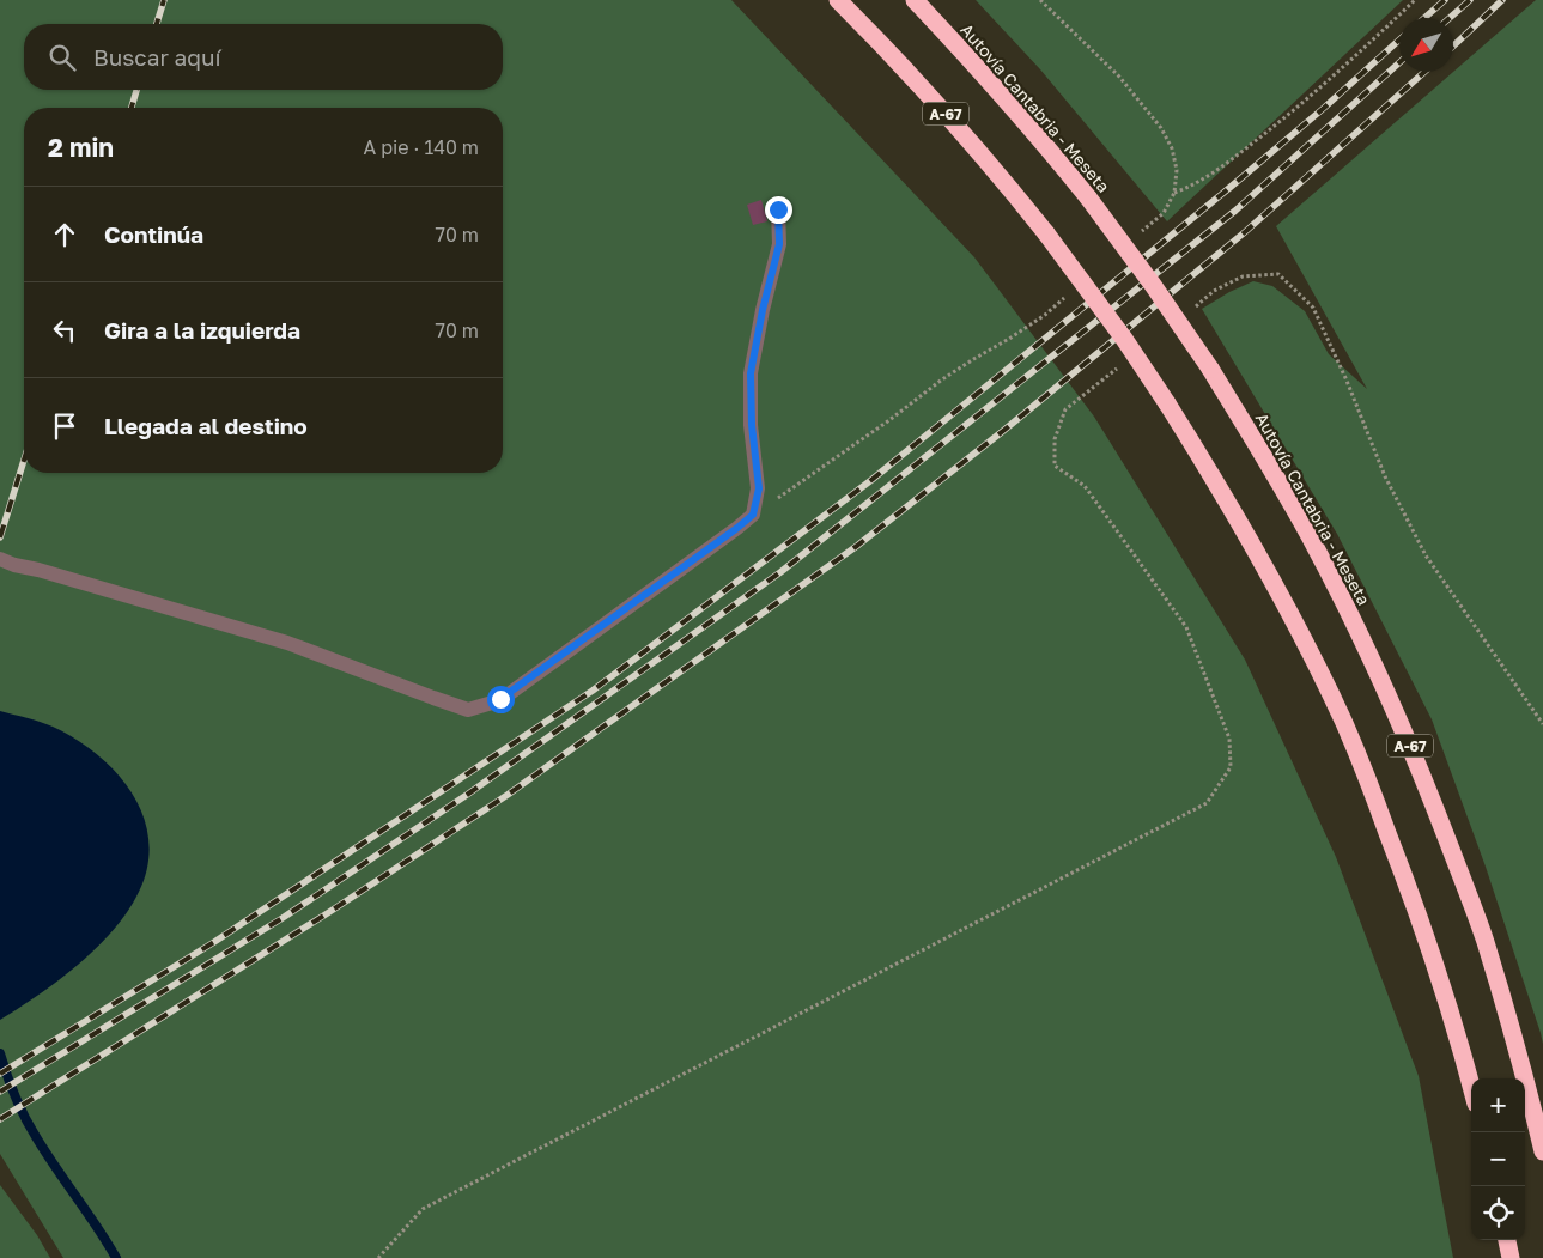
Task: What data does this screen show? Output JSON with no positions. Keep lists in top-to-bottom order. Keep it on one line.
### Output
{"streets":{"highway":["Autovía Cantabria - Meseta","A-67"]},"north":"bottom left","page":{"search":"Buscar aquí","heading":["2 min","A pie · 140 m"],"list":[["Continúa","70 m"],["Gira a la izquierda","70 m"],"Llegada al destino"],"map_buttons":["+","−"]}}
